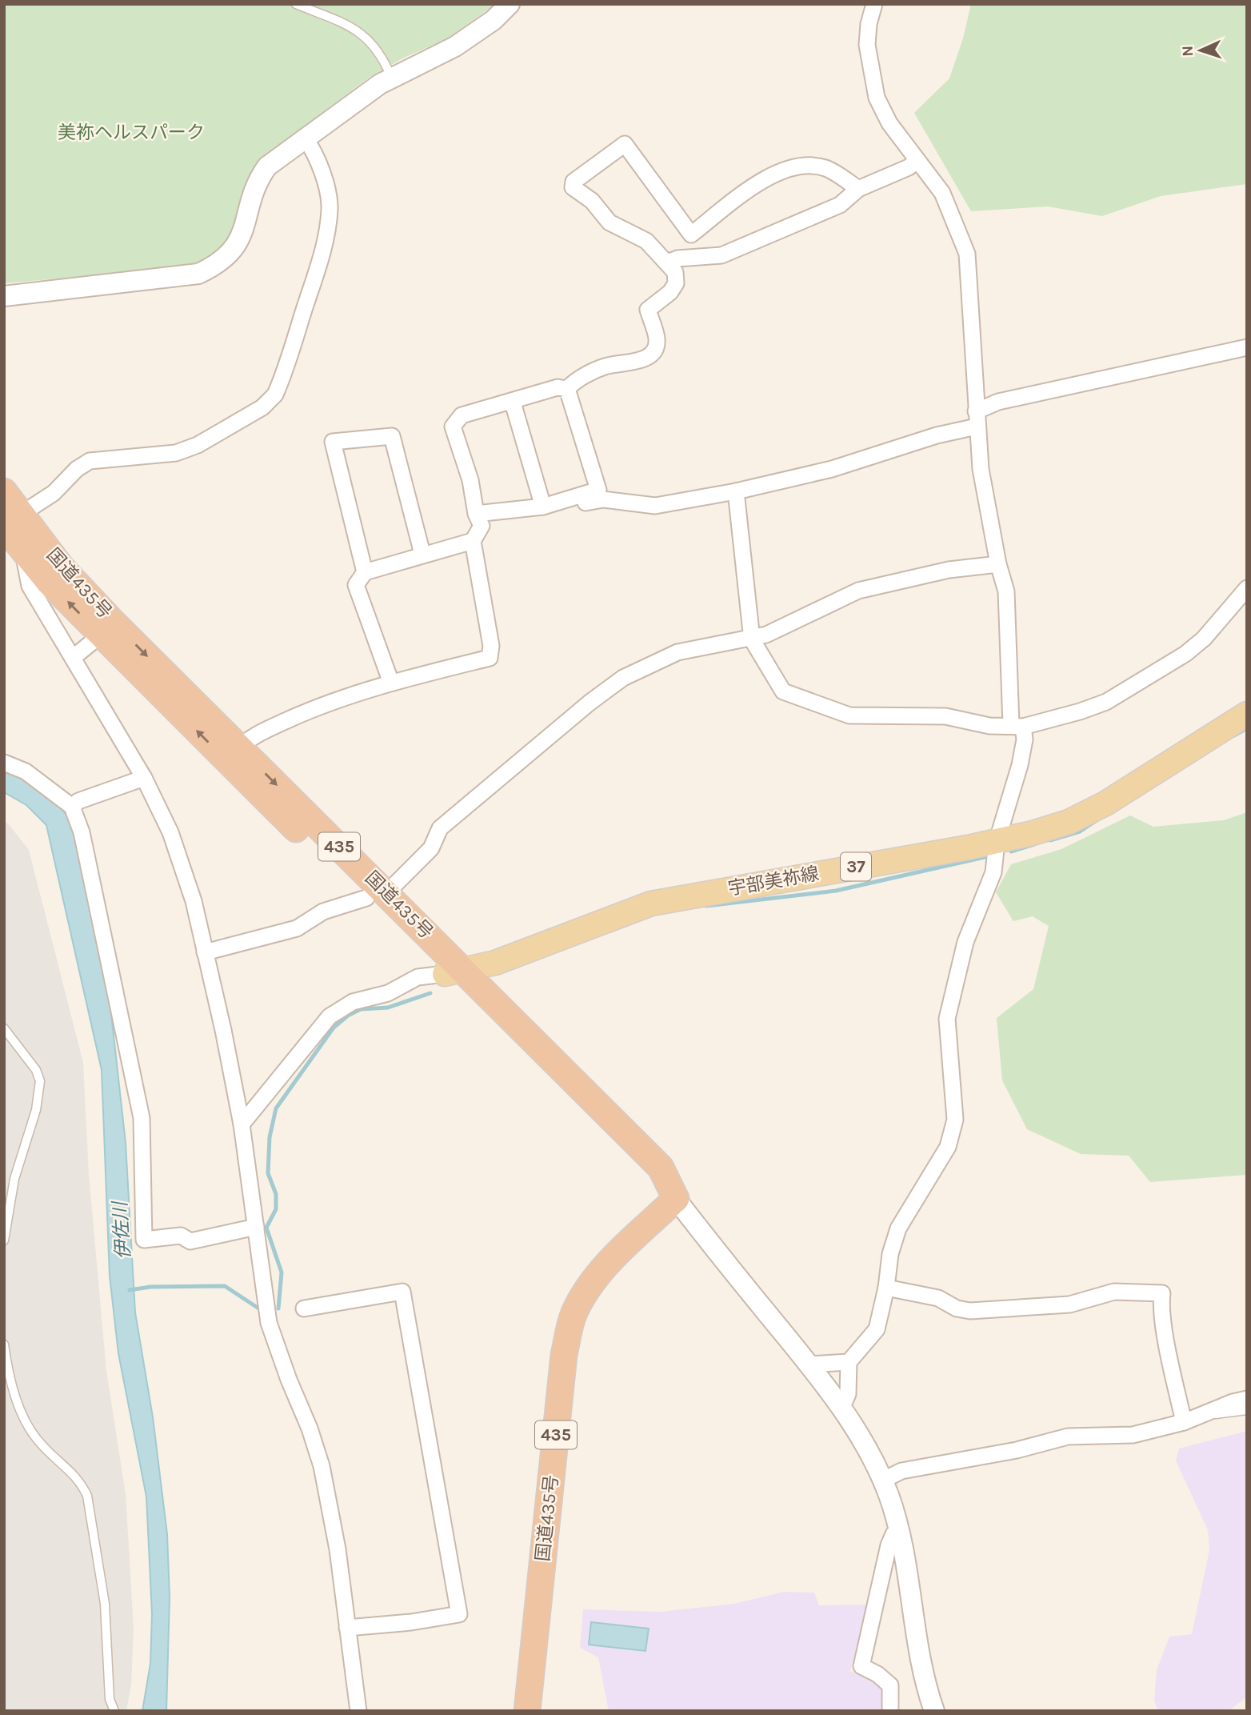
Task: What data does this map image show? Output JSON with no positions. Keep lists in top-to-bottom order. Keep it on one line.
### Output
{"streets":{"highway":["国道435号","435"],"main road":["37","宇部美祢線"]},"crossings":[["国道435号","宇部美祢線"]],"water":["伊佐川"],"parks":["美祢ヘルスパーク"],"north":"left"}
